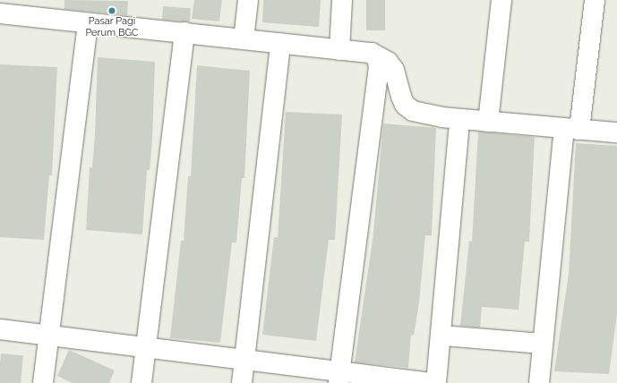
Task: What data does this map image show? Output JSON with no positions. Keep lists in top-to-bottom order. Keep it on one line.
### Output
{"places":["Pasar Pagi Perum BGC"]}
